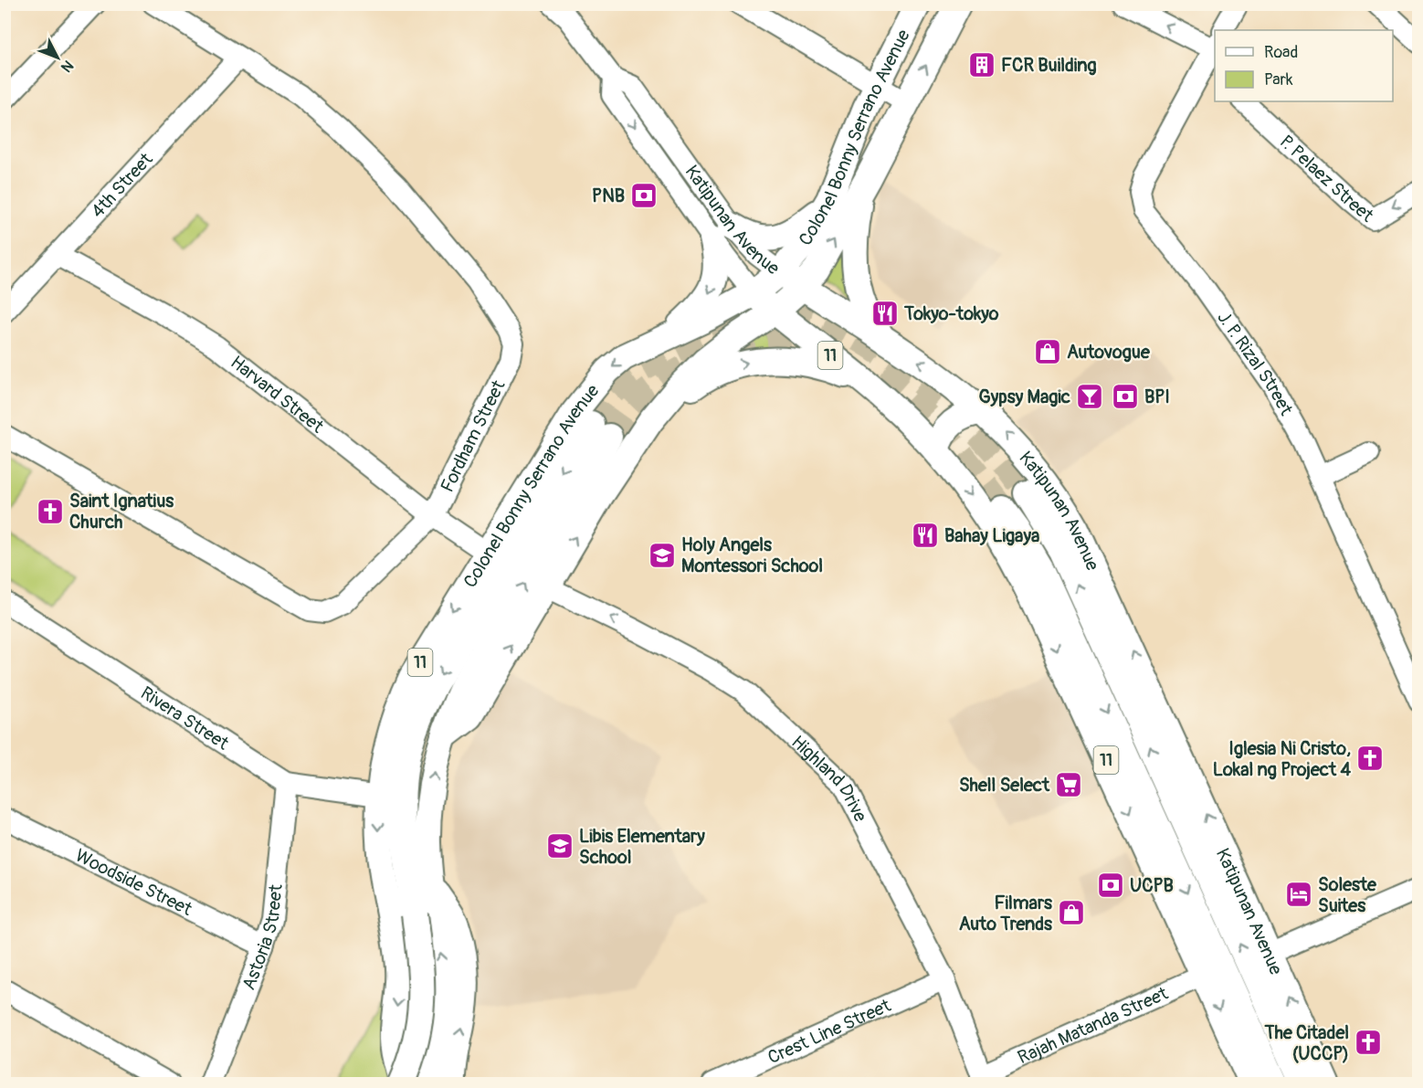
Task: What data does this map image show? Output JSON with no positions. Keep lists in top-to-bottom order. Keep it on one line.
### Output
{"streets":{"main road":["Colonel Bonny Serrano Avenue","Katipunan Avenue","11"],"street":["P. Pelaez Street","4th Street","J. P. Rizal Street","Harvard Street","Fordham Street","Rivera Street","Highland Drive","Woodside Street","Astoria Street","Rajah Matanda Street","Crest Line Street"]},"crossings":[["Colonel Bonny Serrano Avenue","Katipunan Avenue"],["Colonel Bonny Serrano Avenue","11"],["Colonel Bonny Serrano Avenue","Rivera Street"],["Colonel Bonny Serrano Avenue","Highland Drive"],["4th Street","Harvard Street"],["4th Street","Fordham Street"],["Katipunan Avenue","Rajah Matanda Street"],["Harvard Street","Fordham Street"],["Rivera Street","Astoria Street"],["Highland Drive","Rajah Matanda Street"],["Highland Drive","Crest Line Street"],["Woodside Street","Astoria Street"]],"one_way":["P. Pelaez Street","Highland Drive"],"places":{"building":["FCR Building"],"bank":["PNB","BPI","UCPB"],"restaurant":["Tokyo-tokyo","Bahay Ligaya"],"shop":["Autovogue","Filmars Auto Trends"],"bar":["Gypsy Magic"],"church":["Saint Ignatius Church","Iglesia Ni Cristo, Lokal ng Project 4","The Citadel (UCCP)"],"school or university":["Holy Angels Montessori School","Libis Elementary School"],"supermarket":["Shell Select"],"hotel":["Soleste Suites"]},"legend":["Road","Park"],"north":"bottom right"}
